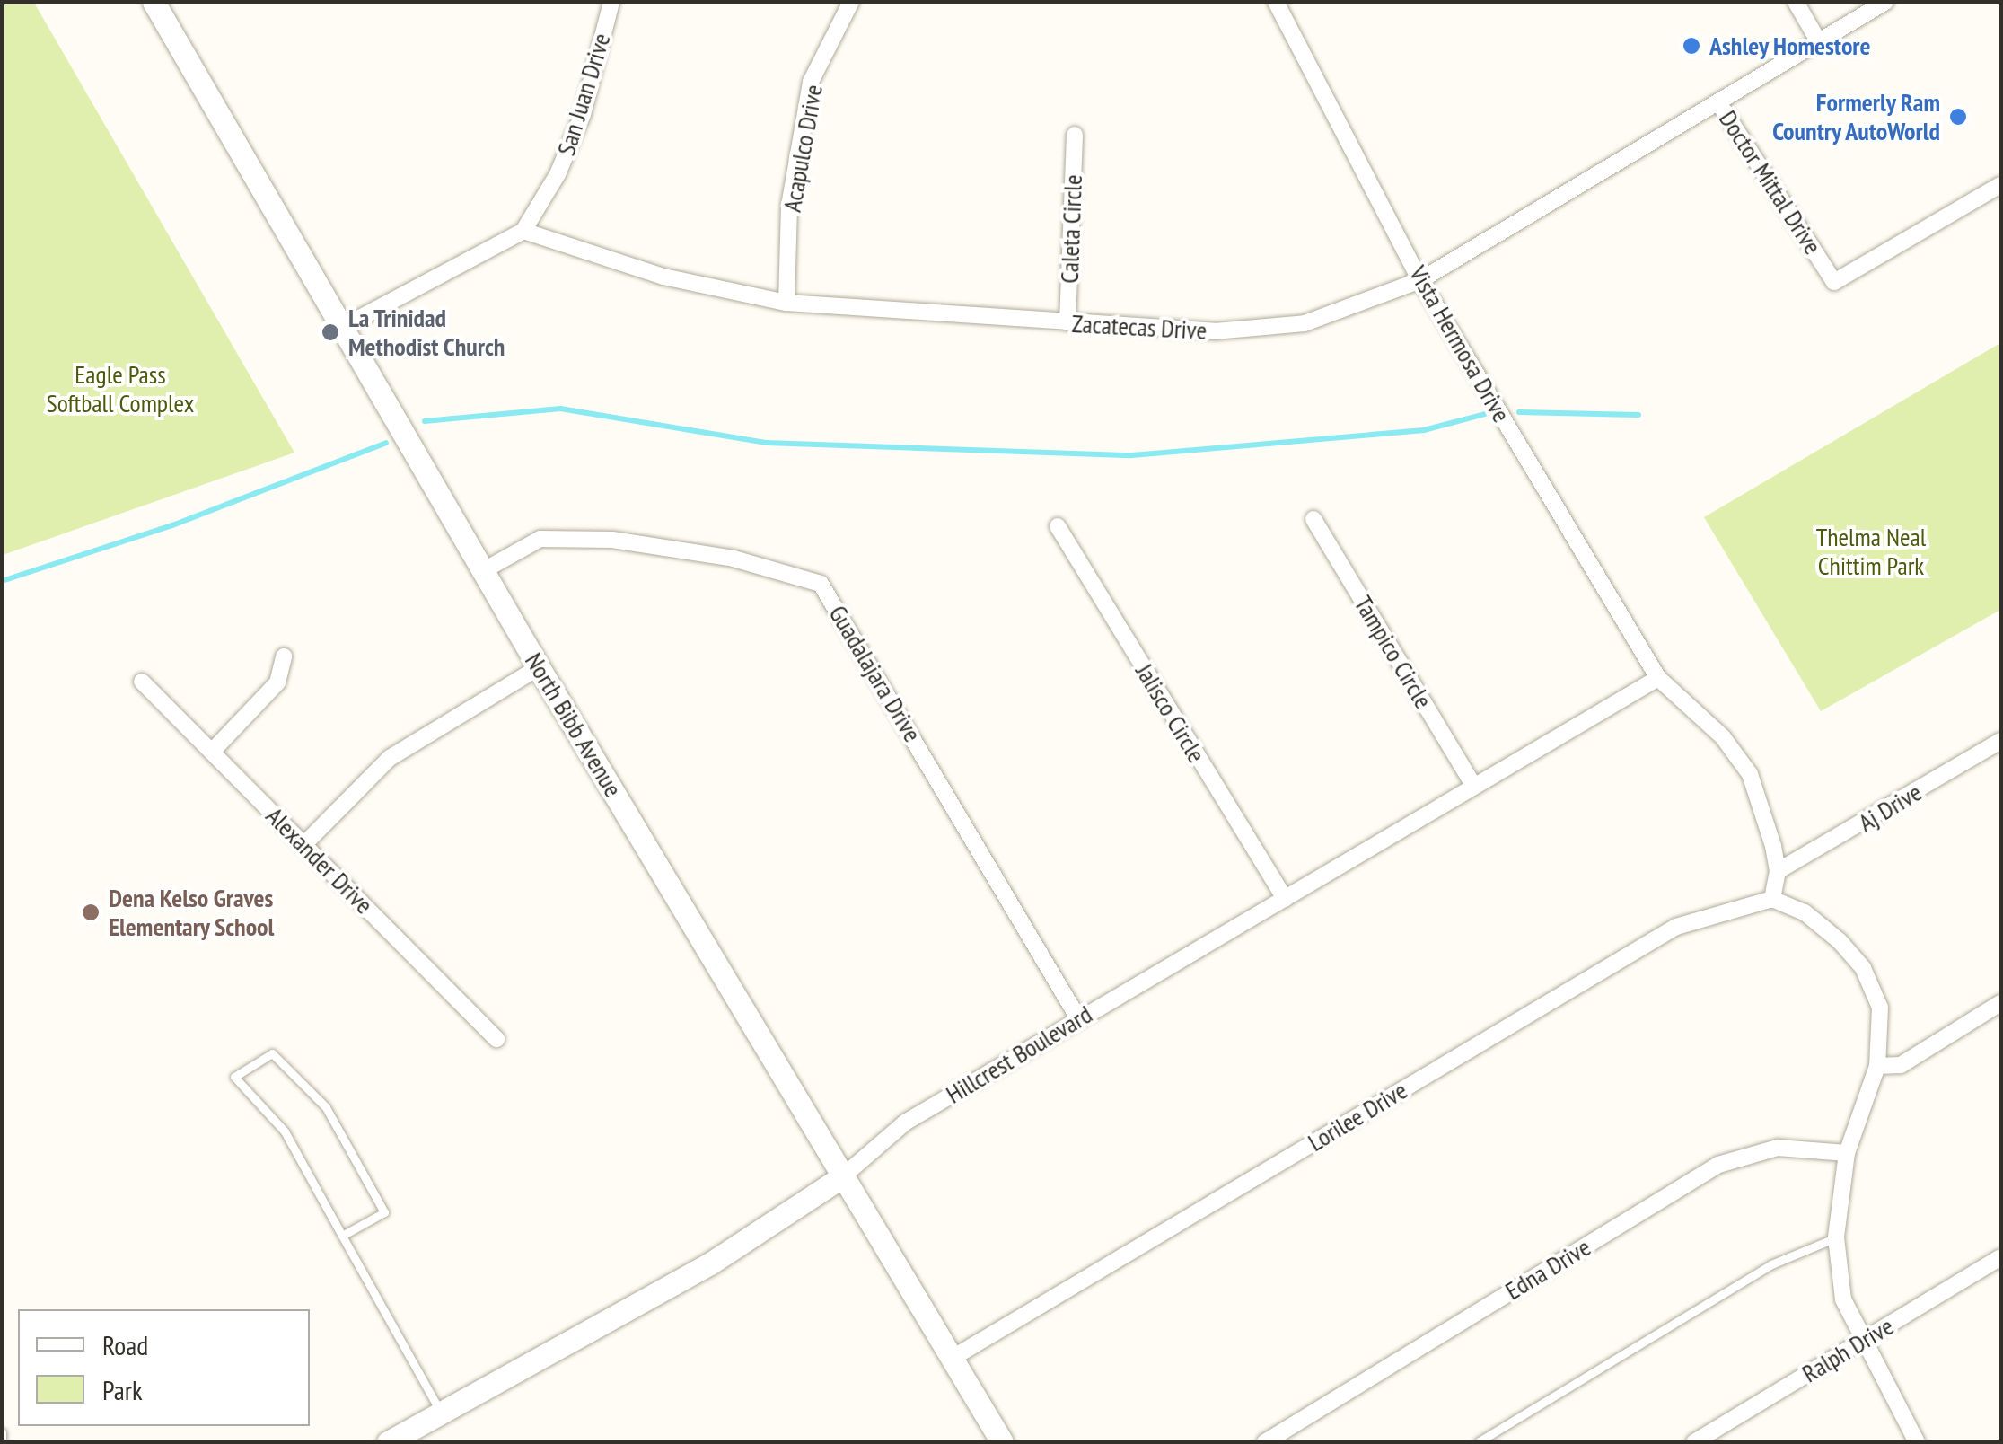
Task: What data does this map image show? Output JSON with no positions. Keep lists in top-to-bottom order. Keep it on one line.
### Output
{"streets":{"main road":["North Bibb Avenue","Hillcrest Boulevard"],"street":["San Juan Drive","Acapulco Drive","Doctor Mittal Drive","Caleta Circle","Zacatecas Drive","Vista Hermosa Drive","Tampico Circle","Guadalajara Drive","Jalisco Circle","Aj Drive","Alexander Drive","Lorilee Drive","Edna Drive","Ralph Drive"]},"crossings":[["San Juan Drive","Zacatecas Drive"],["Acapulco Drive","Zacatecas Drive"],["Doctor Mittal Drive","Zacatecas Drive"],["Caleta Circle","Zacatecas Drive"],["Zacatecas Drive","Vista Hermosa Drive"],["Vista Hermosa Drive","Aj Drive"],["Vista Hermosa Drive","Hillcrest Boulevard"],["Tampico Circle","Hillcrest Boulevard"],["Guadalajara Drive","North Bibb Avenue"],["Guadalajara Drive","Hillcrest Boulevard"],["Jalisco Circle","Hillcrest Boulevard"],["North Bibb Avenue","Hillcrest Boulevard"],["North Bibb Avenue","Lorilee Drive"]],"parks":["Eagle Pass Softball Complex","Thelma Neal Chittim Park"],"places":["Ashley Homestore","Formerly Ram Country AutoWorld","La Trinidad Methodist Church","Dena Kelso Graves Elementary School"],"legend":["Road","Park"]}
